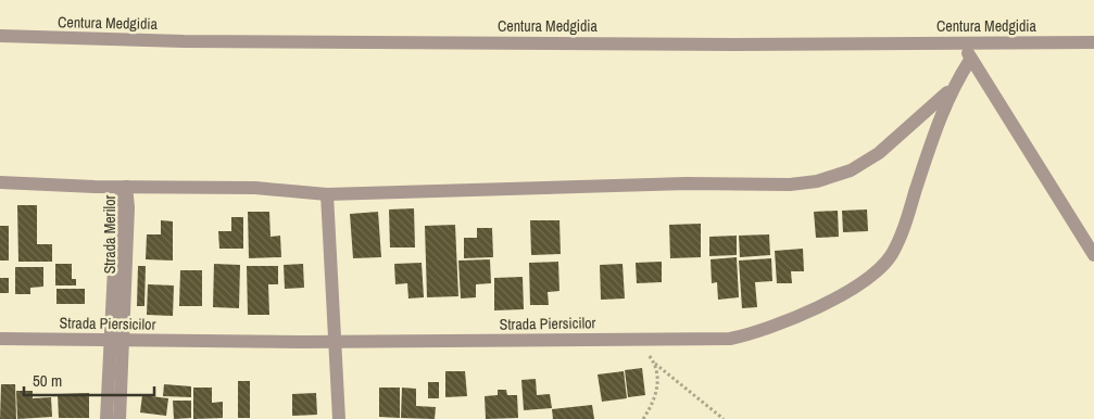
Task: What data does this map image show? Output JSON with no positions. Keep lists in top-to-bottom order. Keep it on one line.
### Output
{"streets":{"street":["Centura Medgidia","Strada Merilor","Strada Piersicilor"]},"crossings":[["Strada Merilor","Strada Piersicilor"]],"scale_bar":"50 m"}
